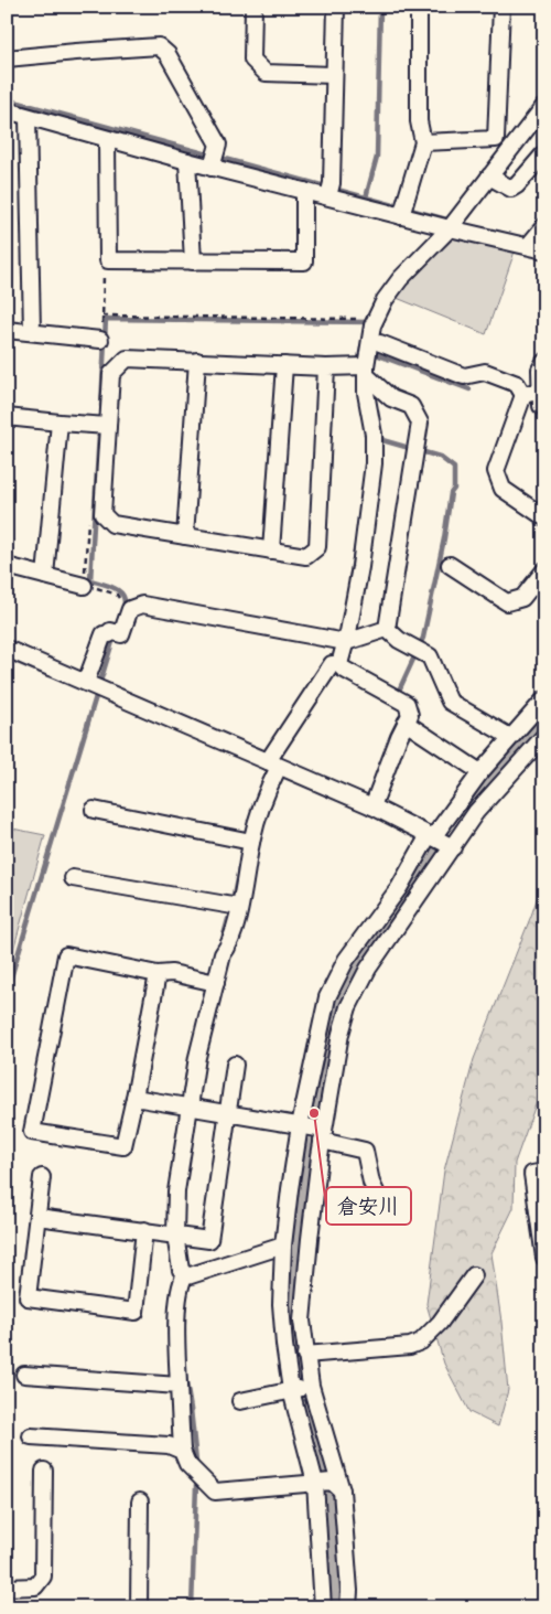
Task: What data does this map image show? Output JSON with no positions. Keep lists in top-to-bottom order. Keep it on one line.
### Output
{"places":["倉安川"]}
